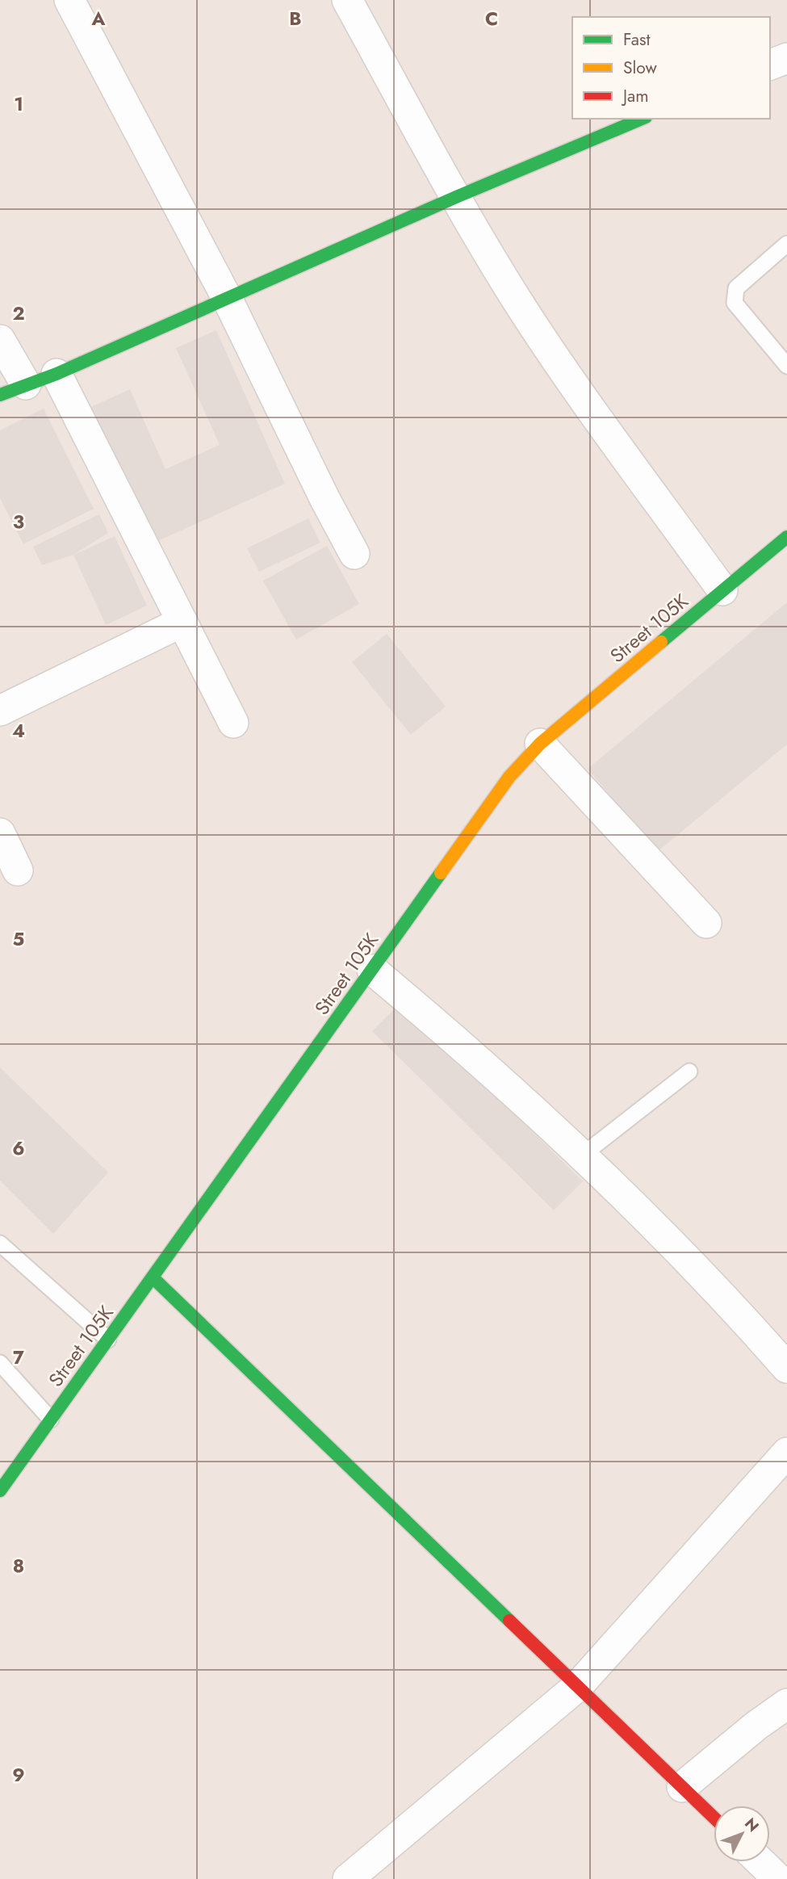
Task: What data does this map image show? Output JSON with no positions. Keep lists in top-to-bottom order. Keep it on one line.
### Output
{"streets":{"street":["Street 105K"]},"legend":["Fast","Slow","Jam"],"north":"top right","grid":{"columns":["A","B","C"],"rows":["1","2","3","4","5","6","7","8","9"]}}
